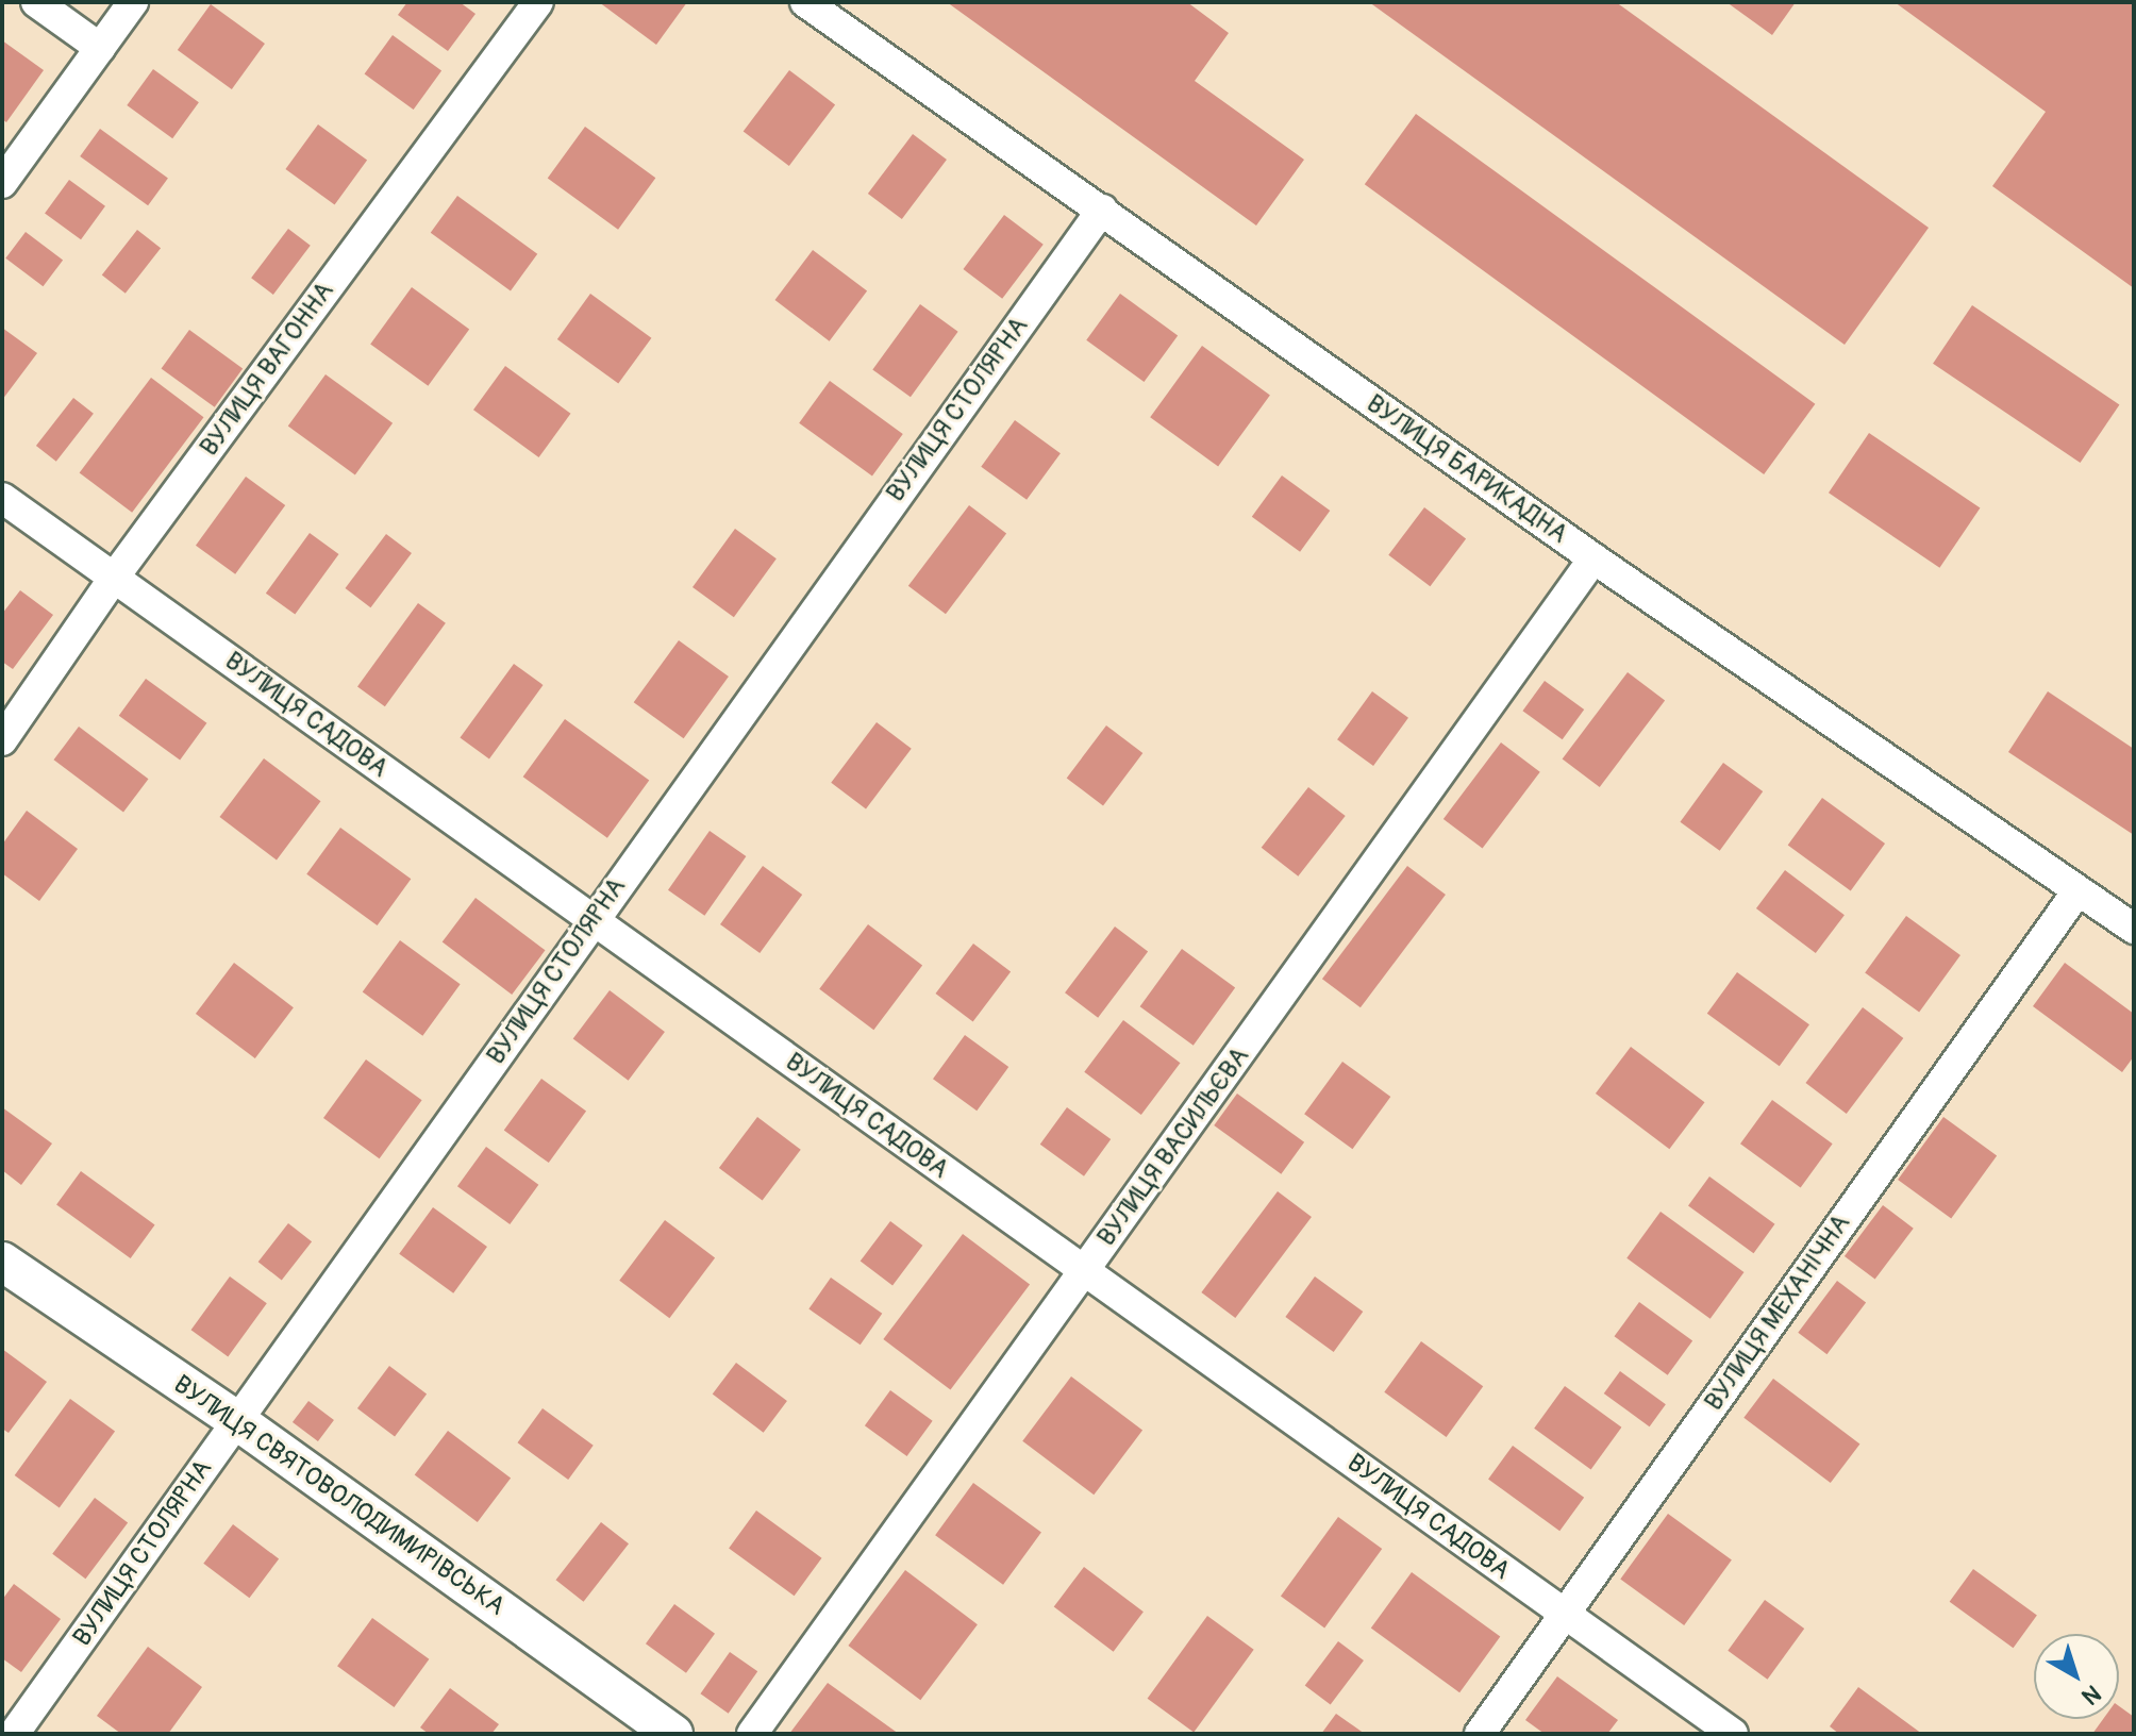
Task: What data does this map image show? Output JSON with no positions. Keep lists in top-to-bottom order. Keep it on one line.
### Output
{"streets":{"street":["ВУЛИЦЯ ВАГОННА","ВУЛИЦЯ СТОЛЯРНА","ВУЛИЦЯ БАРИКАДНА","ВУЛИЦЯ САДОВА","ВУЛИЦЯ ВАСИЛЬЄВА","ВУЛИЦЯ МЕХАНІЧНА","ВУЛИЦЯ СВЯТОВОЛОДИМИРІВСЬКА"]},"crossings":[["ВУЛИЦЯ ВАГОННА","ВУЛИЦЯ САДОВА"],["ВУЛИЦЯ СТОЛЯРНА","ВУЛИЦЯ БАРИКАДНА"],["ВУЛИЦЯ СТОЛЯРНА","ВУЛИЦЯ САДОВА"],["ВУЛИЦЯ СТОЛЯРНА","ВУЛИЦЯ СВЯТОВОЛОДИМИРІВСЬКА"],["ВУЛИЦЯ БАРИКАДНА","ВУЛИЦЯ ВАСИЛЬЄВА"],["ВУЛИЦЯ БАРИКАДНА","ВУЛИЦЯ МЕХАНІЧНА"],["ВУЛИЦЯ САДОВА","ВУЛИЦЯ ВАСИЛЬЄВА"],["ВУЛИЦЯ САДОВА","ВУЛИЦЯ МЕХАНІЧНА"]],"north":"bottom right"}
